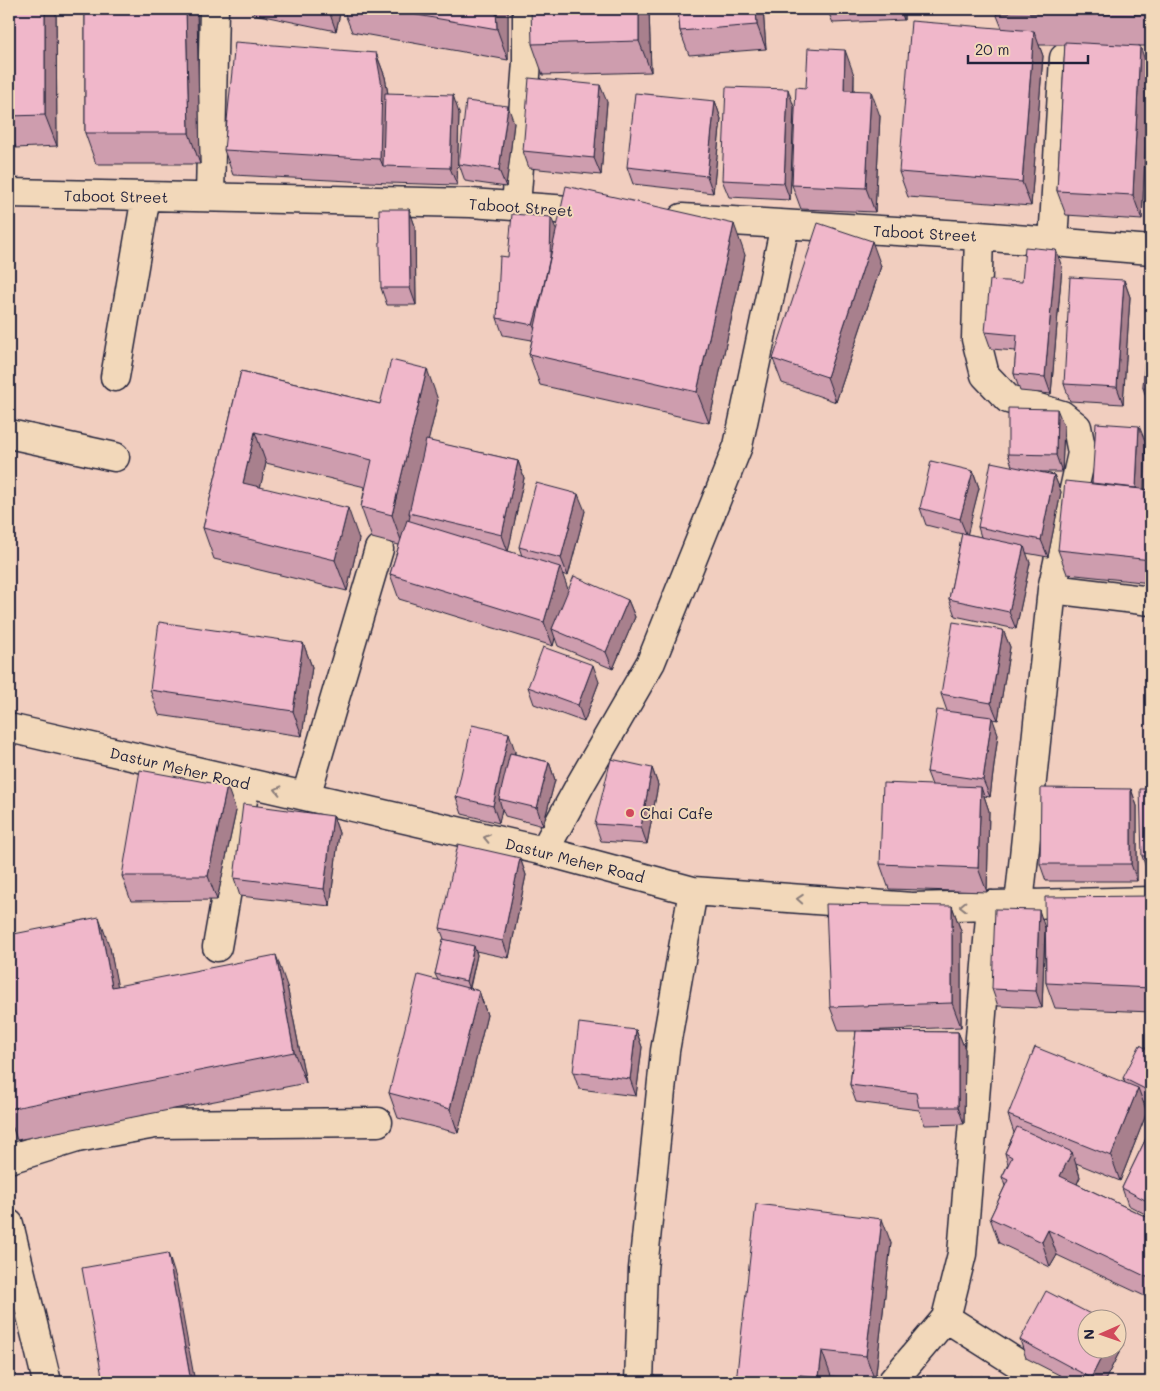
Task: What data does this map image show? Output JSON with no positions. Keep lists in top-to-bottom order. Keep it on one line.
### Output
{"streets":{"street":["Taboot Street","Dastur Meher Road"]},"one_way":["Dastur Meher Road"],"places":["Chai Cafe"],"scale_bar":"20 m","north":"left"}
